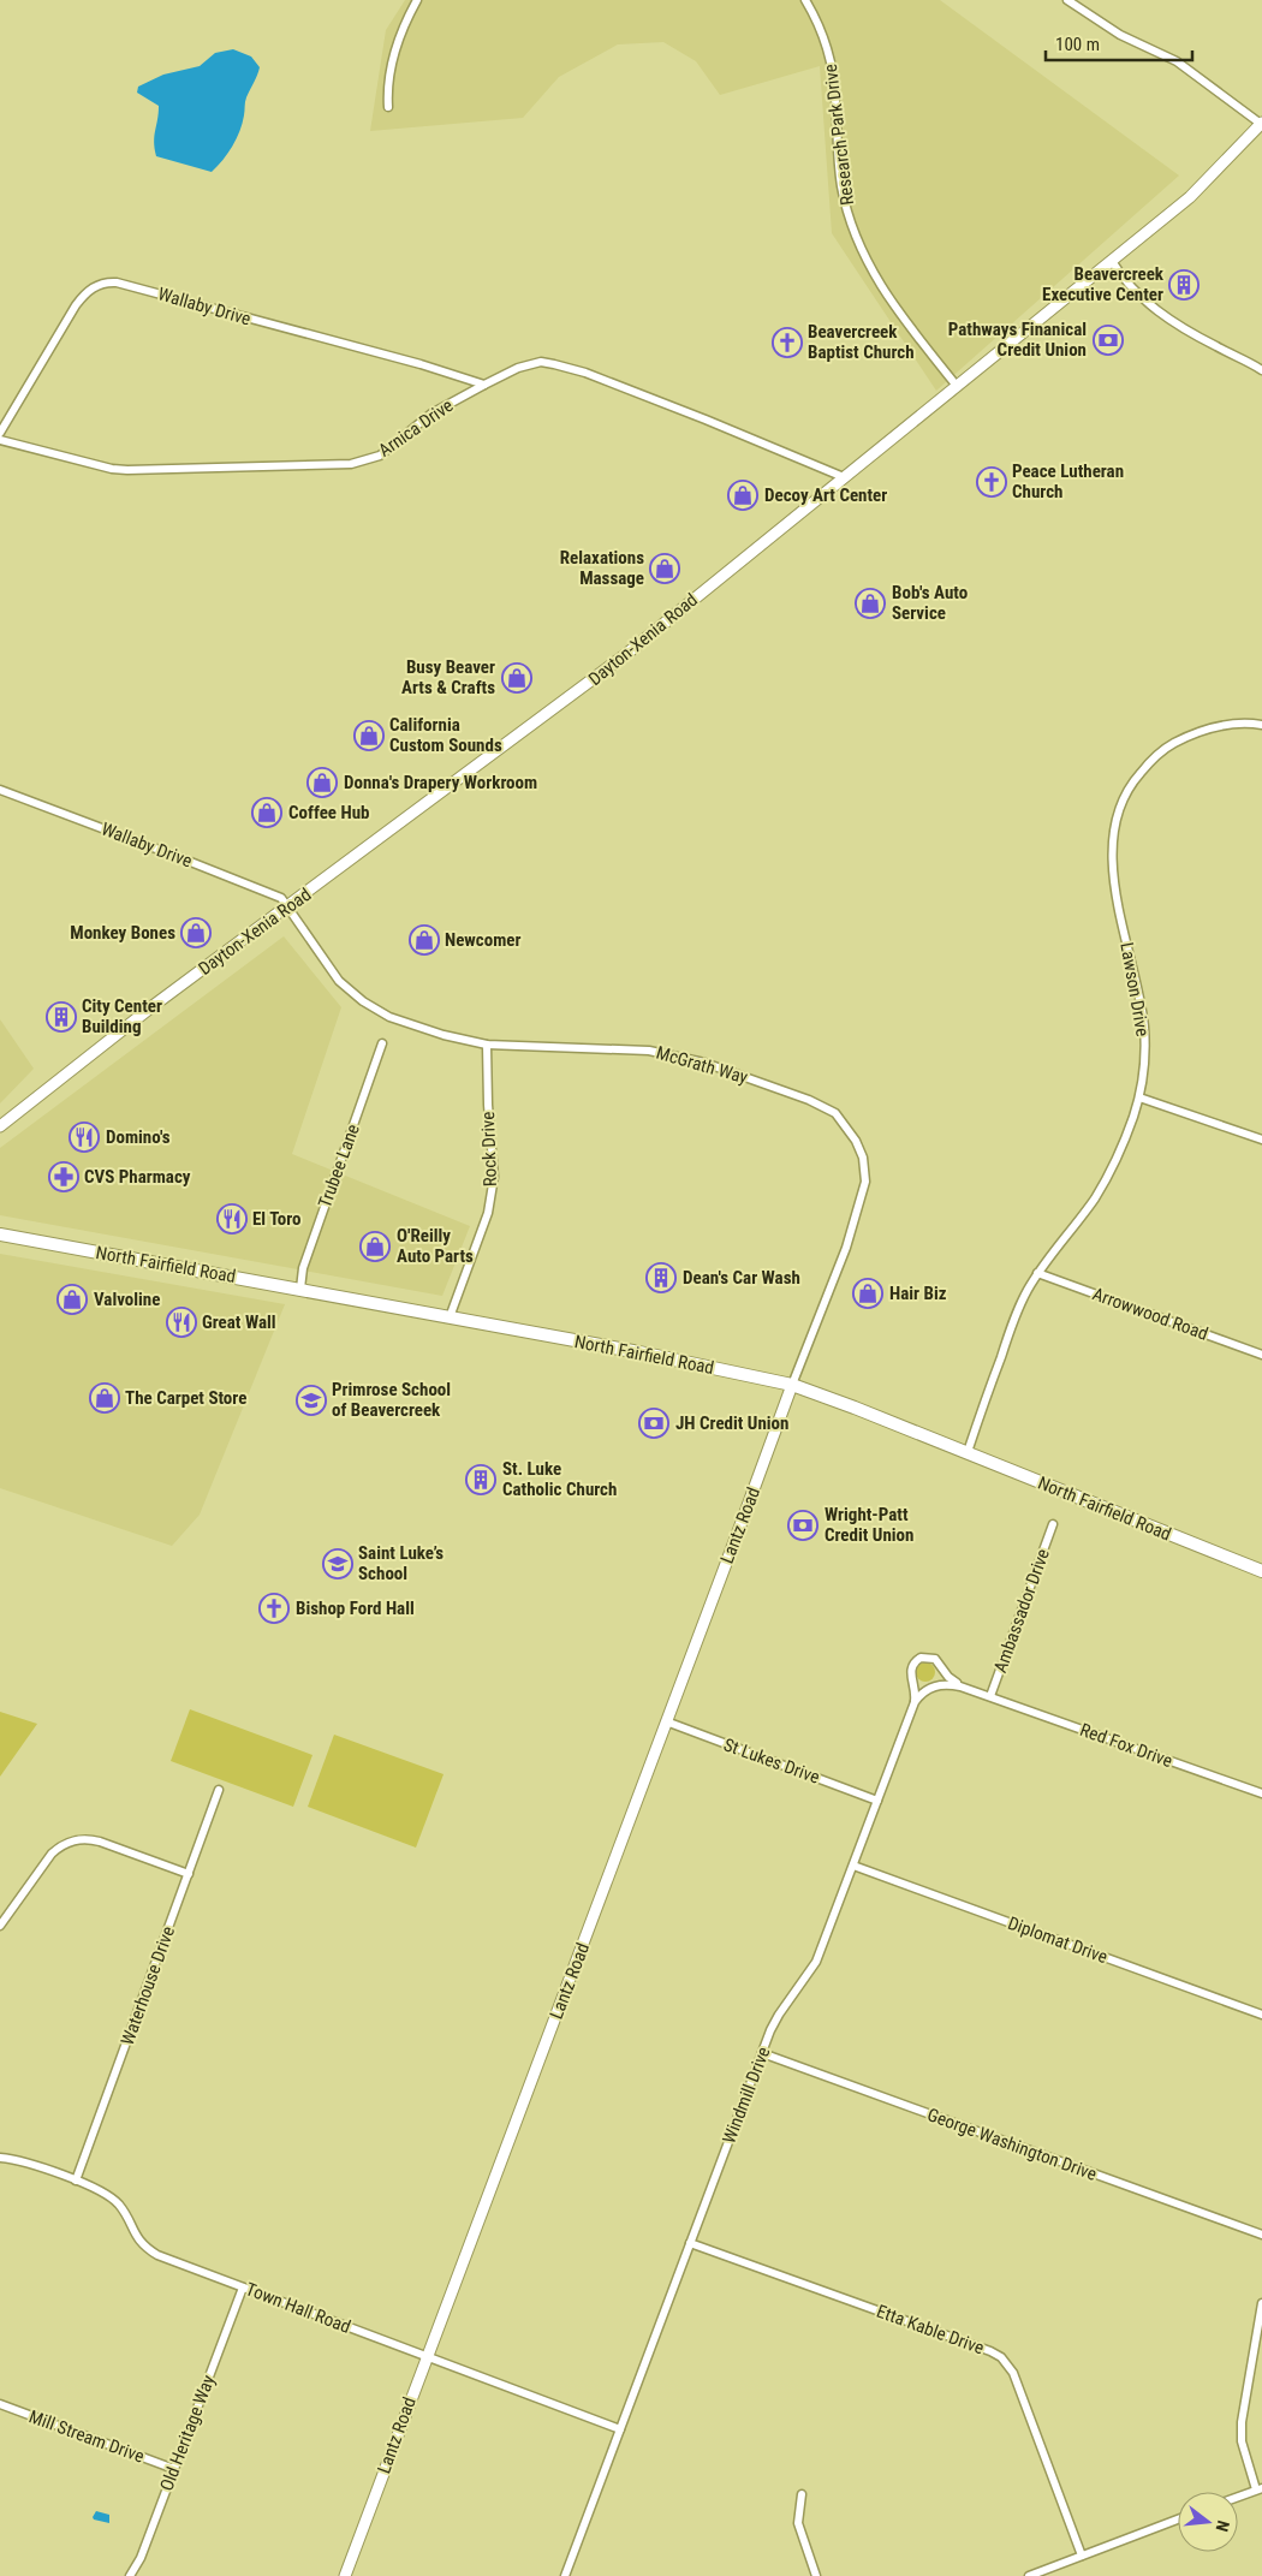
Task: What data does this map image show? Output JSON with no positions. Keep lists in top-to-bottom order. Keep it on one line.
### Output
{"streets":{"main road":["Dayton-Xenia Road","North Fairfield Road","Lantz Road"],"street":["Research Park Drive","Wallaby Drive","Arnica Drive","Lawson Drive","McGrath Way","Rock Drive","Trubee Lane","Arrowwood Road","Ambassador Drive","Red Fox Drive","St Lukes Drive","Diplomat Drive","Waterhouse Drive","Windmill Drive","George Washington Drive","Town Hall Road","Etta Kable Drive","Old Heritage Way","Mill Stream Drive"]},"crossings":[["Research Park Drive","Dayton-Xenia Road"],["Wallaby Drive","Arnica Drive"],["Wallaby Drive","Dayton-Xenia Road"],["Wallaby Drive","McGrath Way"],["Arnica Drive","Dayton-Xenia Road"],["Dayton-Xenia Road","McGrath Way"],["Lawson Drive","North Fairfield Road"],["Lawson Drive","Arrowwood Road"],["McGrath Way","Rock Drive"],["McGrath Way","North Fairfield Road"],["McGrath Way","Lantz Road"],["Rock Drive","North Fairfield Road"],["Trubee Lane","North Fairfield Road"],["North Fairfield Road","Lantz Road"],["Lantz Road","St Lukes Drive"],["Lantz Road","Town Hall Road"],["Ambassador Drive","Red Fox Drive"],["St Lukes Drive","Windmill Drive"],["Diplomat Drive","Windmill Drive"],["Waterhouse Drive","Town Hall Road"],["Windmill Drive","George Washington Drive"],["Windmill Drive","Town Hall Road"],["Windmill Drive","Etta Kable Drive"],["Town Hall Road","Old Heritage Way"],["Old Heritage Way","Mill Stream Drive"]],"places":{"building":["Beavercreek Executive Center","City Center Building","Dean's Car Wash","St. Luke Catholic Church"],"bank":["Pathways Finanical Credit Union","JH Credit Union","Wright-Patt Credit Union"],"church":["Beavercreek Baptist Church","Peace Lutheran Church","Bishop Ford Hall"],"shop":["Decoy Art Center","Relaxations Massage","Bob's Auto Service","Busy Beaver Arts & Crafts","California Custom Sounds","Donna's Drapery Workroom","Coffee Hub","Monkey Bones","Newcomer","O'Reilly Auto Parts","Hair Biz","Valvoline","The Carpet Store"],"restaurant":["Domino's","El Toro","Great Wall"],"pharmacy":["CVS Pharmacy"],"school or university":["Primrose School of Beavercreek","Saint Luke’s School"]},"scale_bar":"100 m","north":"right"}
